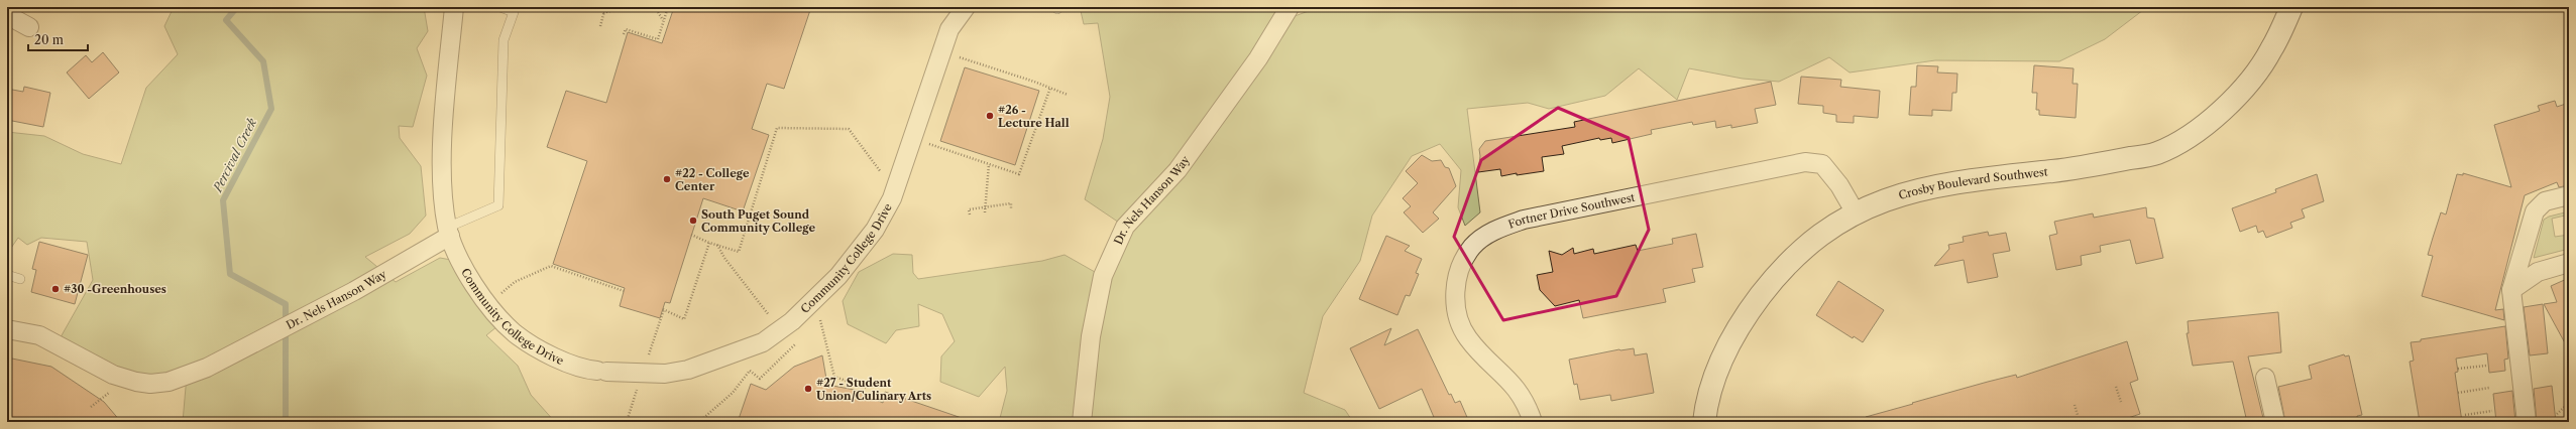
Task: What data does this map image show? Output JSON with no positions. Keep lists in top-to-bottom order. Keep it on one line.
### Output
{"streets":{"street":["Crosby Boulevard Southwest","Dr. Nels Hanson Way","Fortner Drive Southwest","Community College Drive"]},"crossings":[["Crosby Boulevard Southwest","Fortner Drive Southwest"],["Dr. Nels Hanson Way","Community College Drive"]],"water":["Percival Creek"],"places":["#26 - Lecture Hall","#22 - College Center","South Puget Sound Community College","#30 -Greenhouses","#27 - Student Union/Culinary Arts"],"scale_bar":"20 m"}
